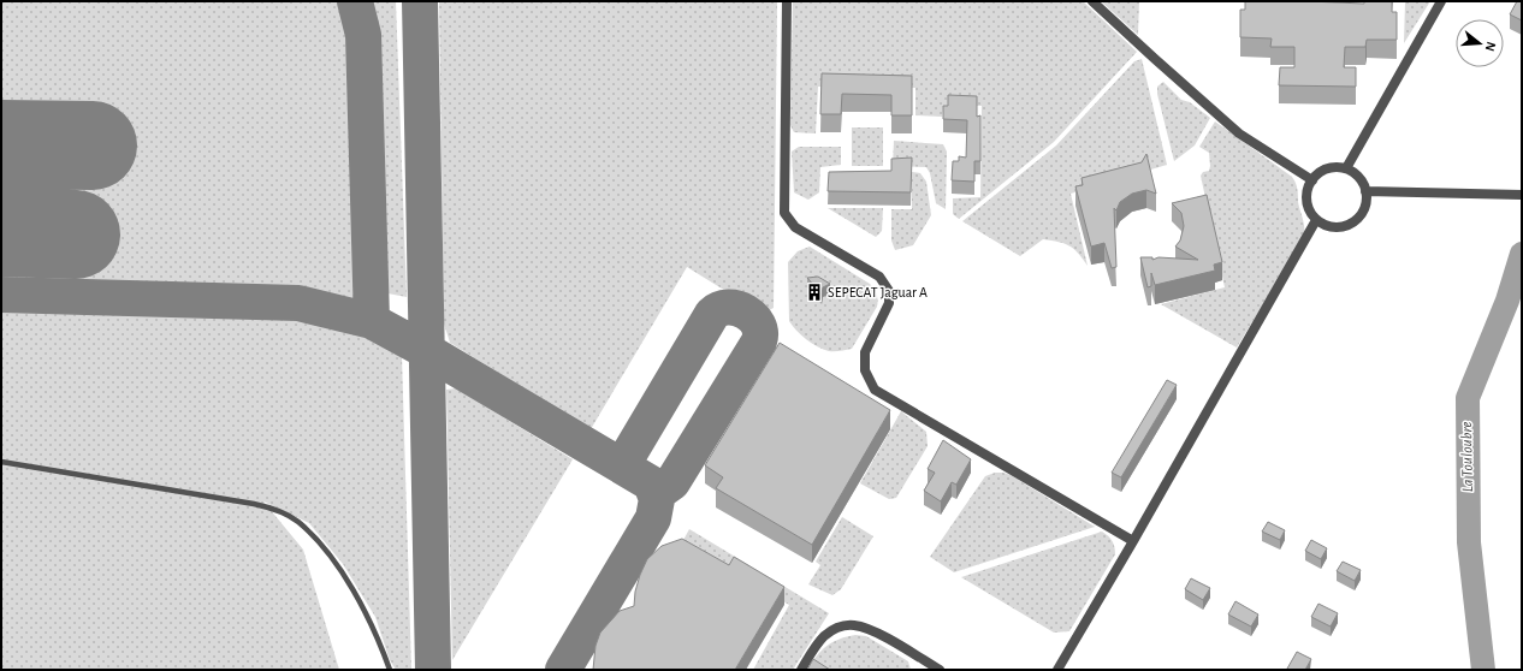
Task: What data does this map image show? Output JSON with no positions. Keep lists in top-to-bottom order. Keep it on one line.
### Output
{"water":["La Touloubre"],"places":{"building":["SEPECAT Jaguar A"]},"north":"right"}
